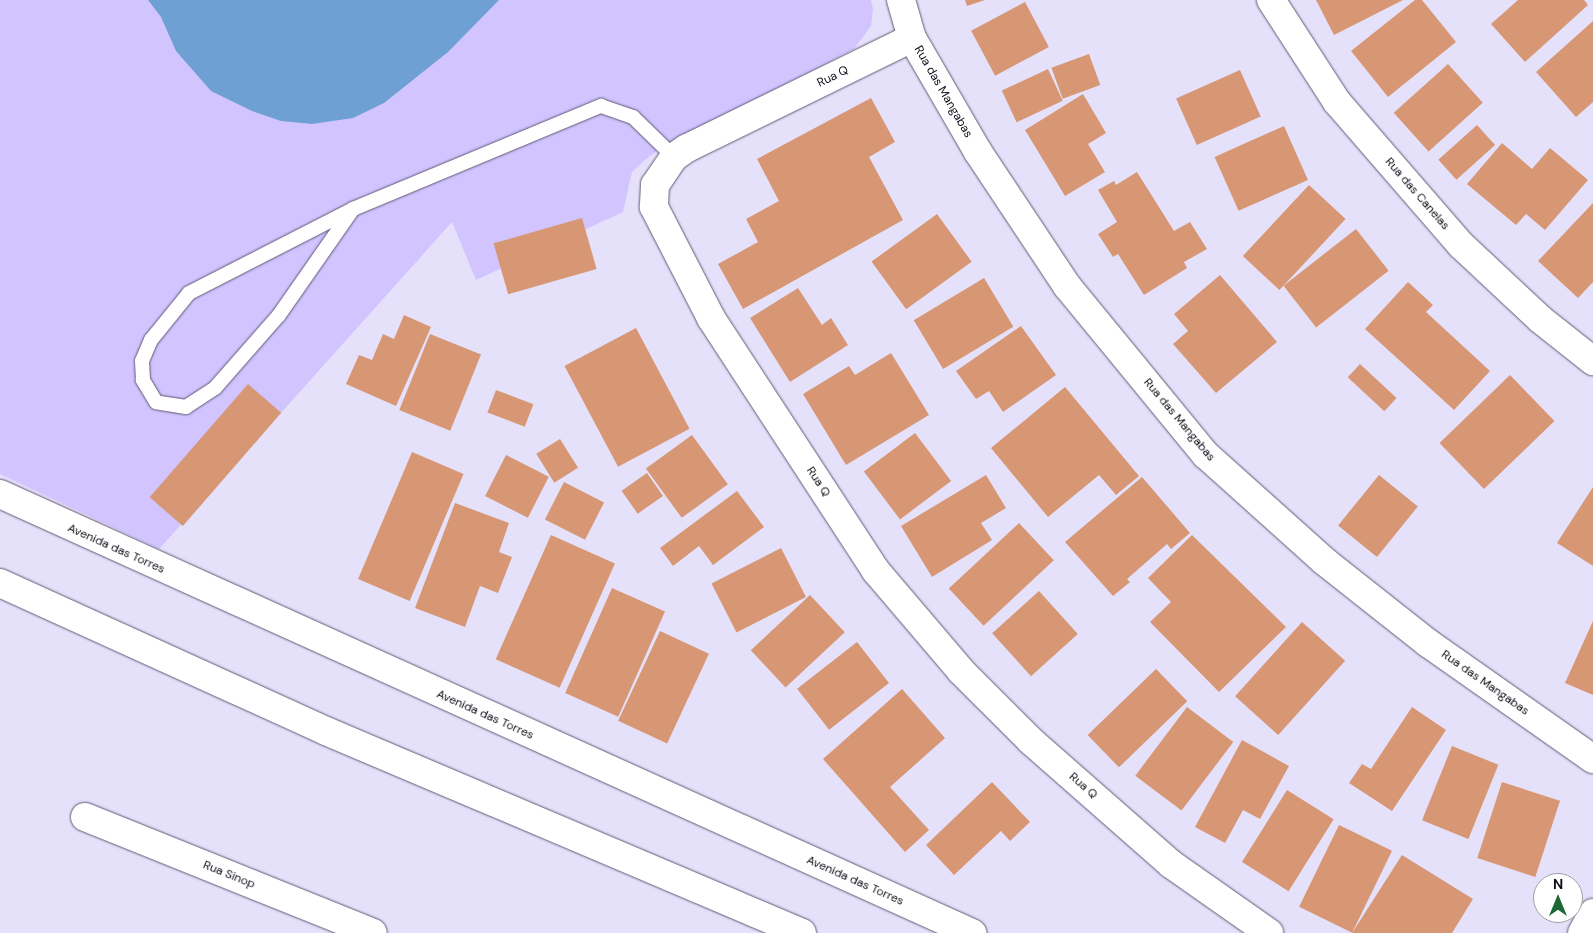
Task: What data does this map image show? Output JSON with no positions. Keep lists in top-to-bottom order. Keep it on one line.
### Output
{"streets":{"street":["Rua Q","Rua das Mangabas","Rua das Canelas","Avenida das Torres","Rua Sinop"]},"crossings":[["Rua Q","Rua das Mangabas"]],"north":"top"}
